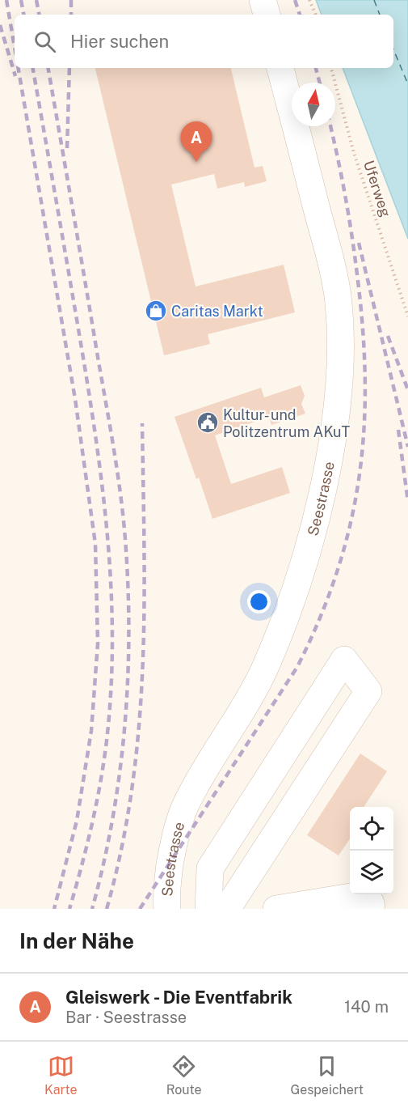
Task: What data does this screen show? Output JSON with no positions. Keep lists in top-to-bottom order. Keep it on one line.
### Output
{"streets":{"street":["Seestrasse"],"path":["Uferweg"]},"places":{"shop":["Caritas Markt"],"public building":["Kultur- und Politzentrum AKuT"]},"north":"top","page":{"search":"Hier suchen","pins":"A","heading":"In der Nähe","list":[{"mark":"A","name":"Gleiswerk - Die Eventfabrik","note":"Bar · Seestrasse","value":"140 m"}],"nav":["Karte","Route","Gespeichert"]}}
